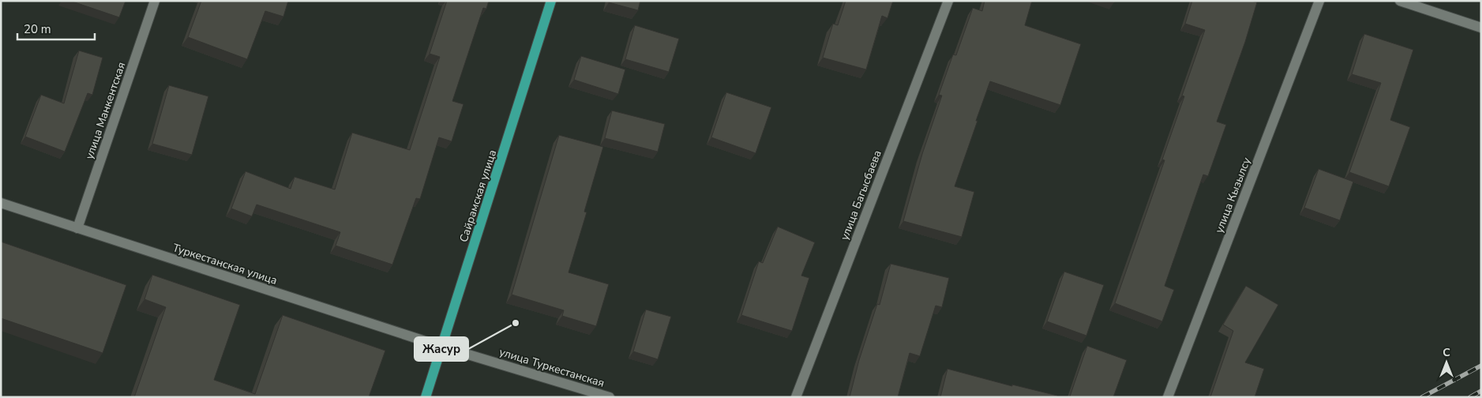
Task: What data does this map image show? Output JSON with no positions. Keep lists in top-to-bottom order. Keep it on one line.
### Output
{"streets":{"main road":["Сайрамская улица"],"street":["улица Манкентская","улица Багысбаева","улица Кызылсу","Туркестанская улица","улица Туркестанская"]},"crossings":[["улица Манкентская","Туркестанская улица"],["Сайрамская улица","Туркестанская улица"],["Сайрамская улица","улица Туркестанская"],["Туркестанская улица","улица Туркестанская"]],"places":["Жасур"],"scale_bar":"20 m","north":"top"}
